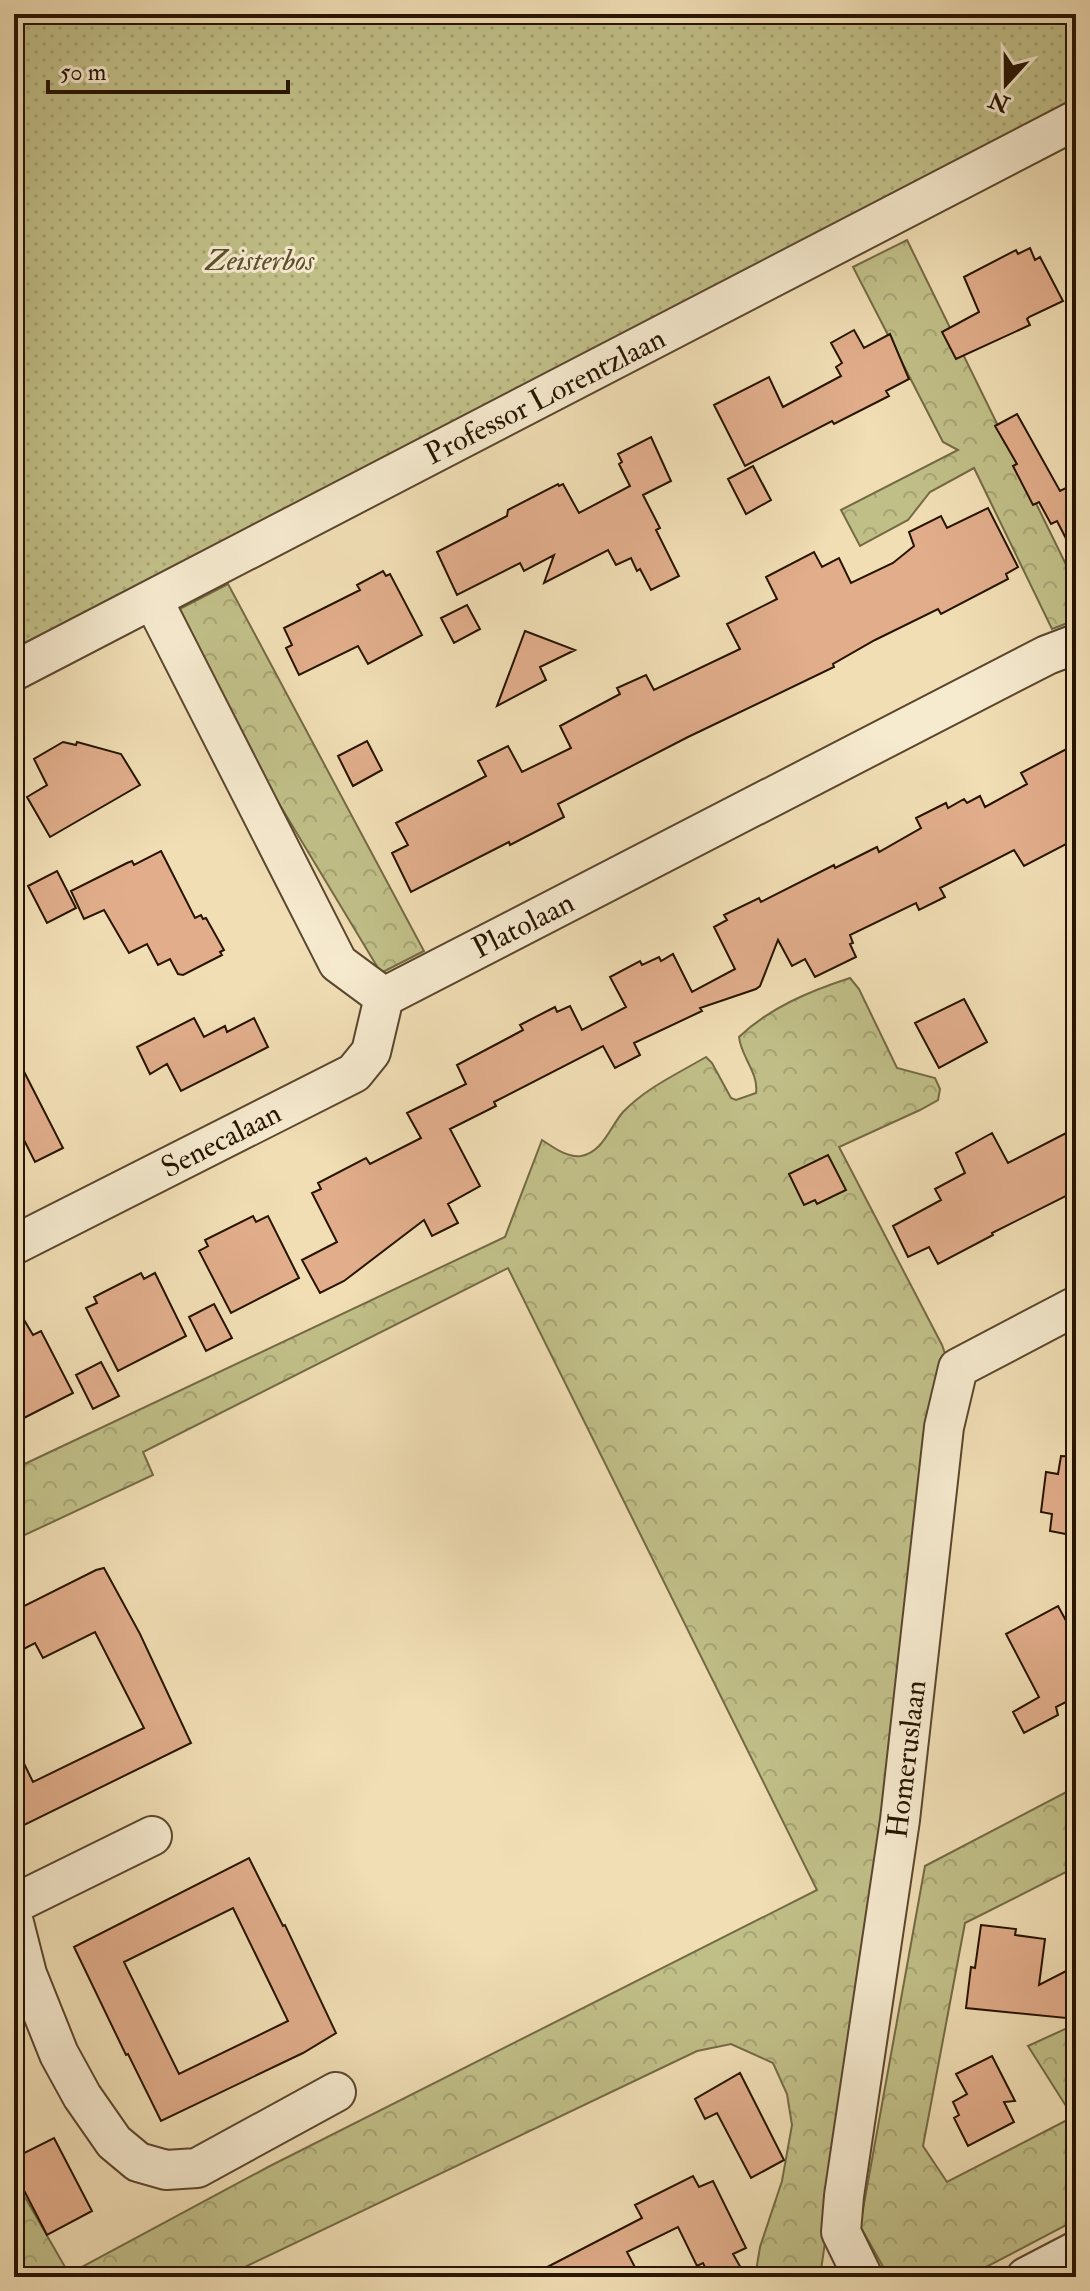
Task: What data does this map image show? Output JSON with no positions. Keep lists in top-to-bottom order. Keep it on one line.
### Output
{"streets":{"street":["Professor Lorentzlaan","Platolaan","Senecalaan","Homeruslaan"]},"crossings":[["Platolaan","Senecalaan"]],"parks":["Zeisterbos"],"scale_bar":"50 m","north":"bottom"}
